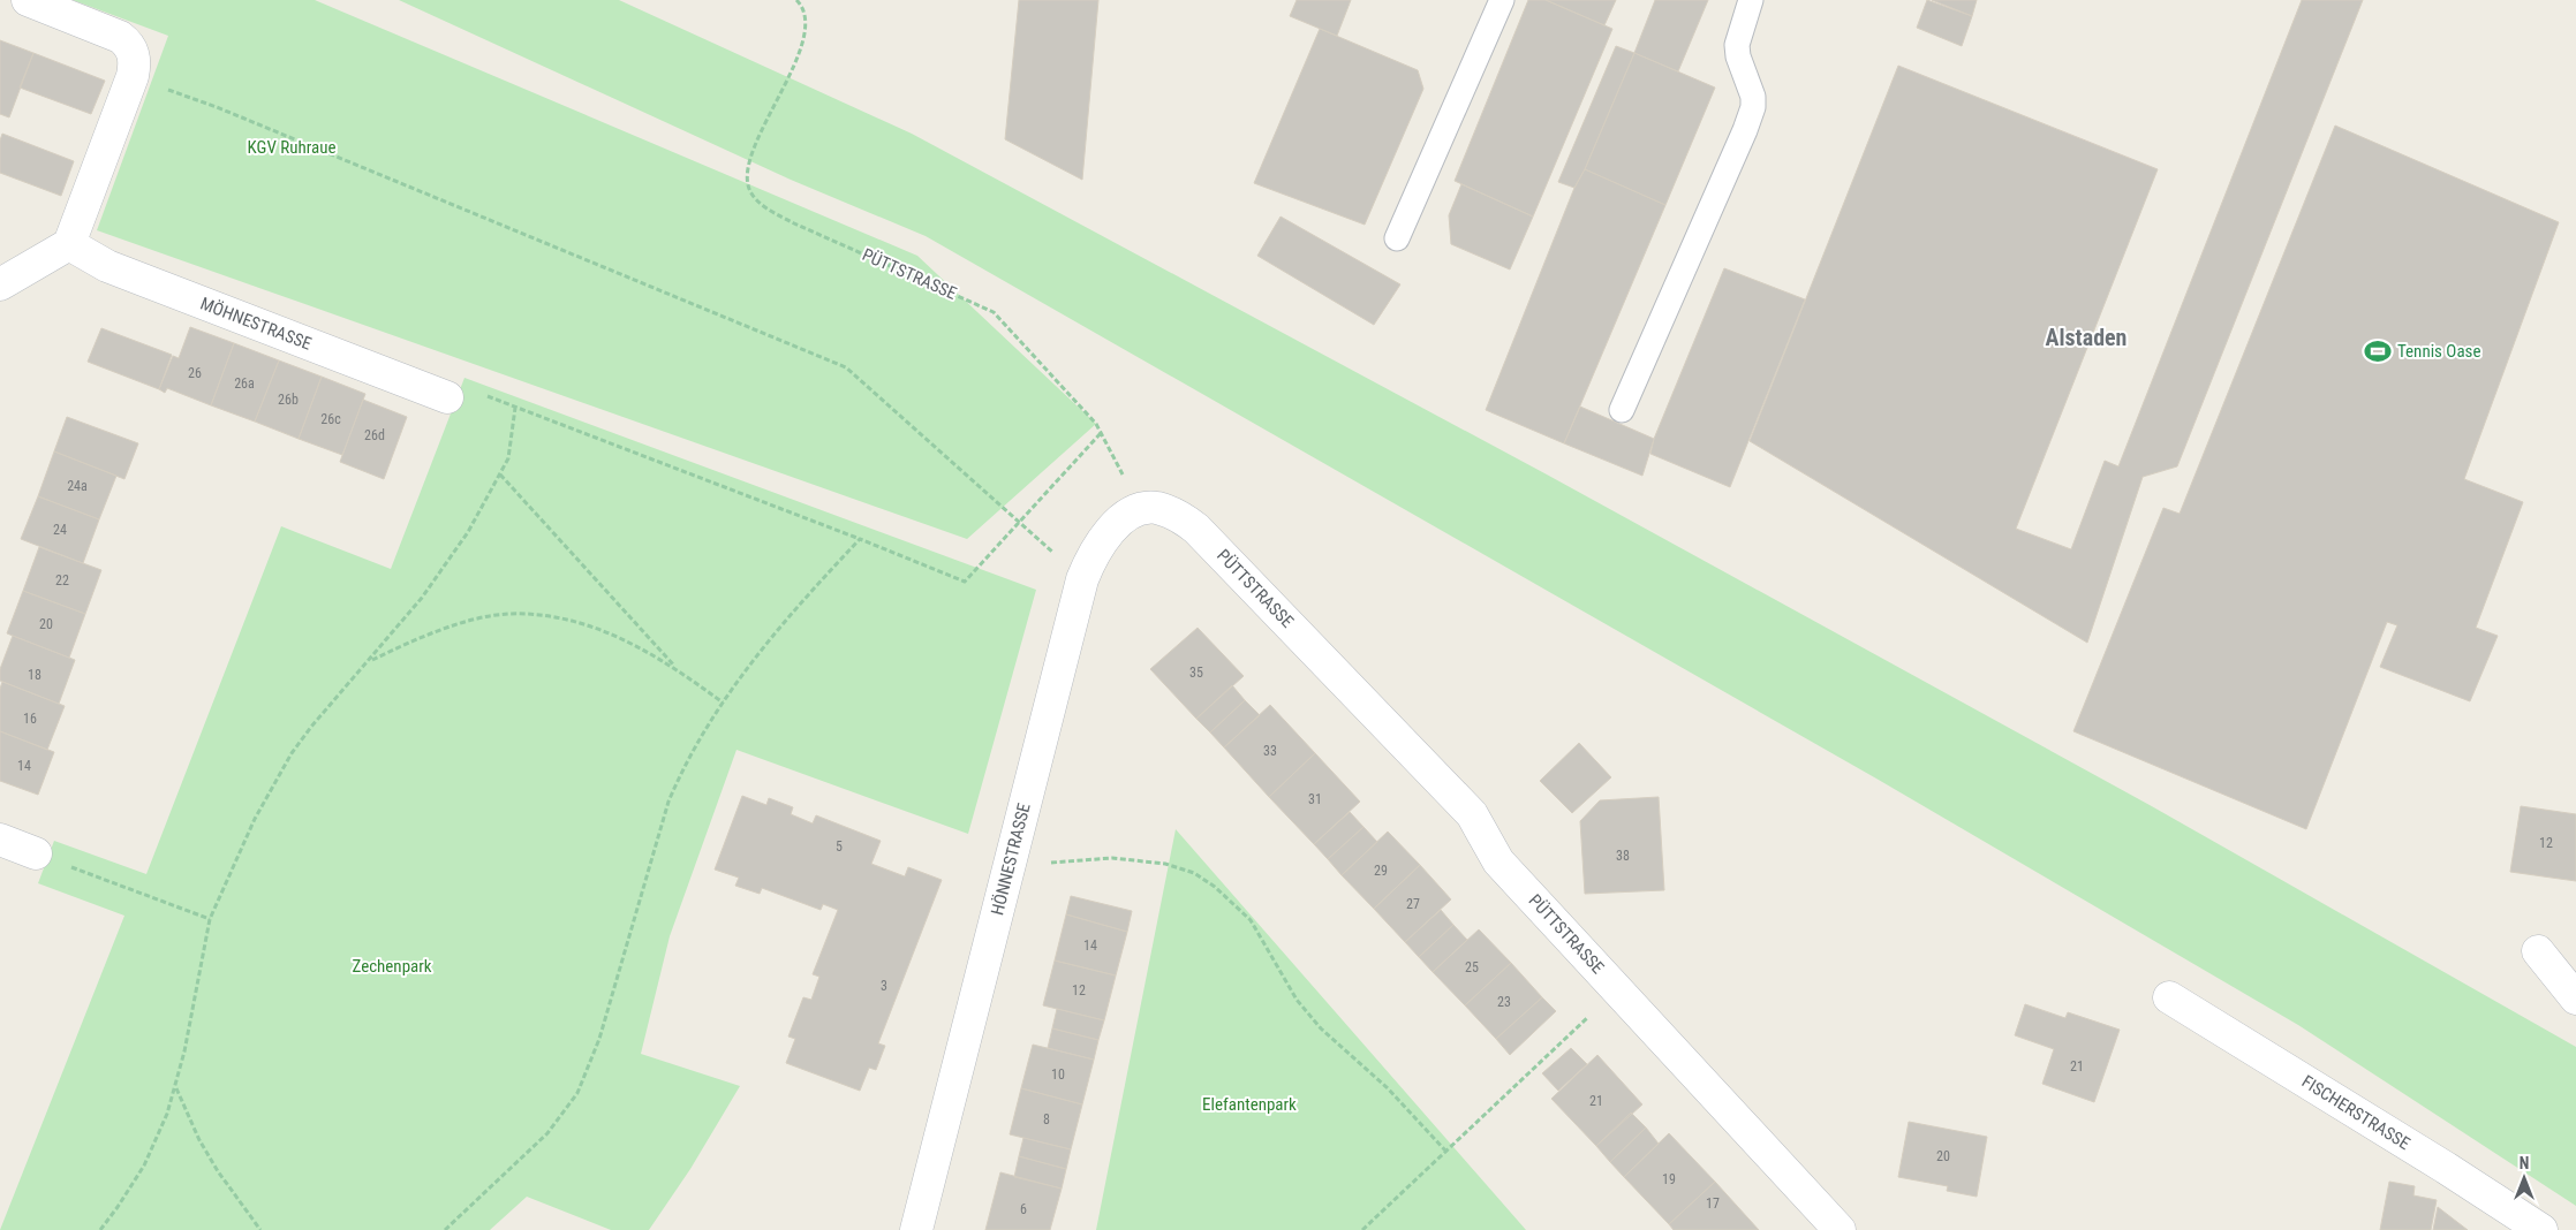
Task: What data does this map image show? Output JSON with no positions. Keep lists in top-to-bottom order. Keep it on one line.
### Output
{"streets":{"street":["PÜTTSTRASSE","MÖHNESTRASSE","HÖNNESTRASSE","FISCHERSTRASSE"]},"crossings":[["PÜTTSTRASSE","HÖNNESTRASSE"]],"districts":["Alstaden"],"parks":["KGV Ruhraue","Zechenpark","Elefantenpark"],"places":{"sports":["Tennis Oase"]},"house_numbers":["26","26a","26b","26c","26d","24a","24","22","20","35","18","16","33","14","31","12","5","38","29","27","14","25","3","12","23","21","10","21","8","20","19","17","6"],"north":"top"}
